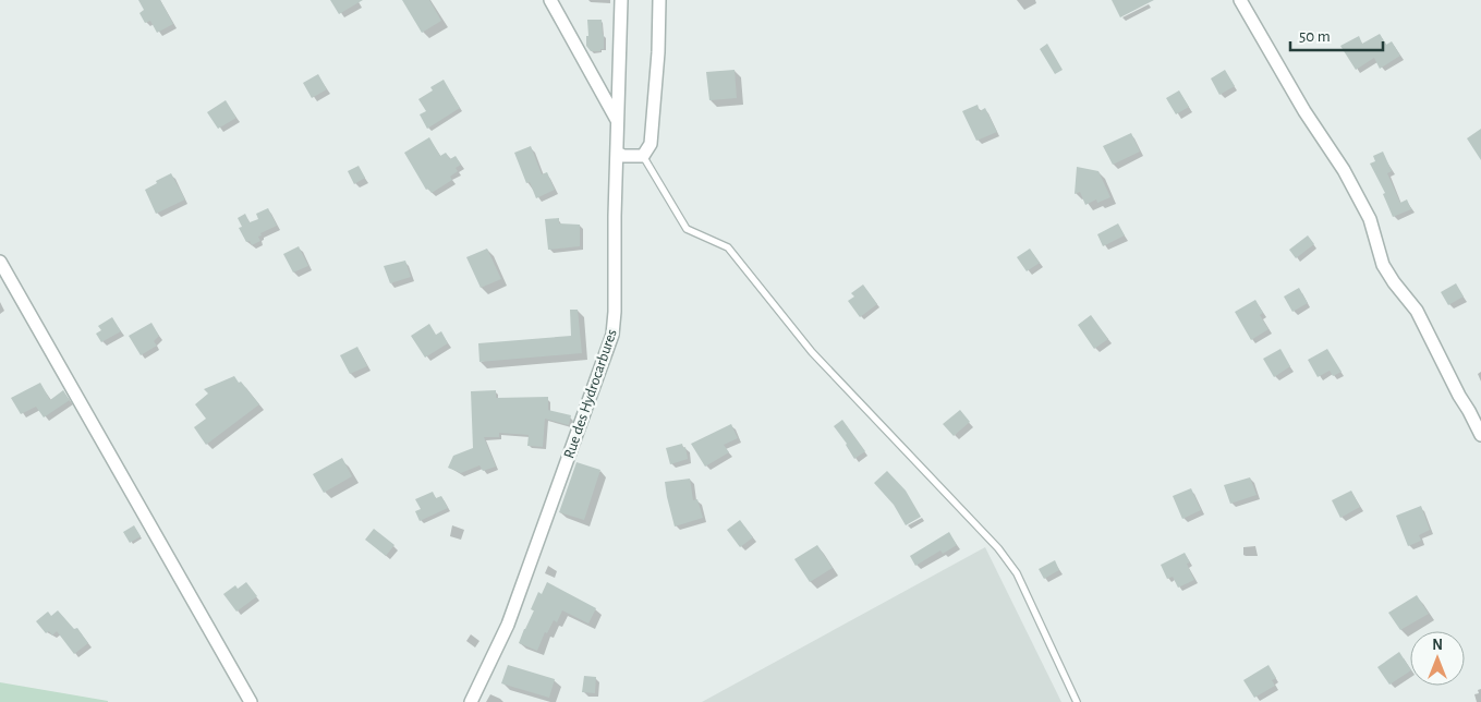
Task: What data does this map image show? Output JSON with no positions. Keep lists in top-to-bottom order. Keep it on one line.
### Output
{"streets":{"street":["Rue des Hydrocarbures"]},"scale_bar":"50 m","north":"top"}
